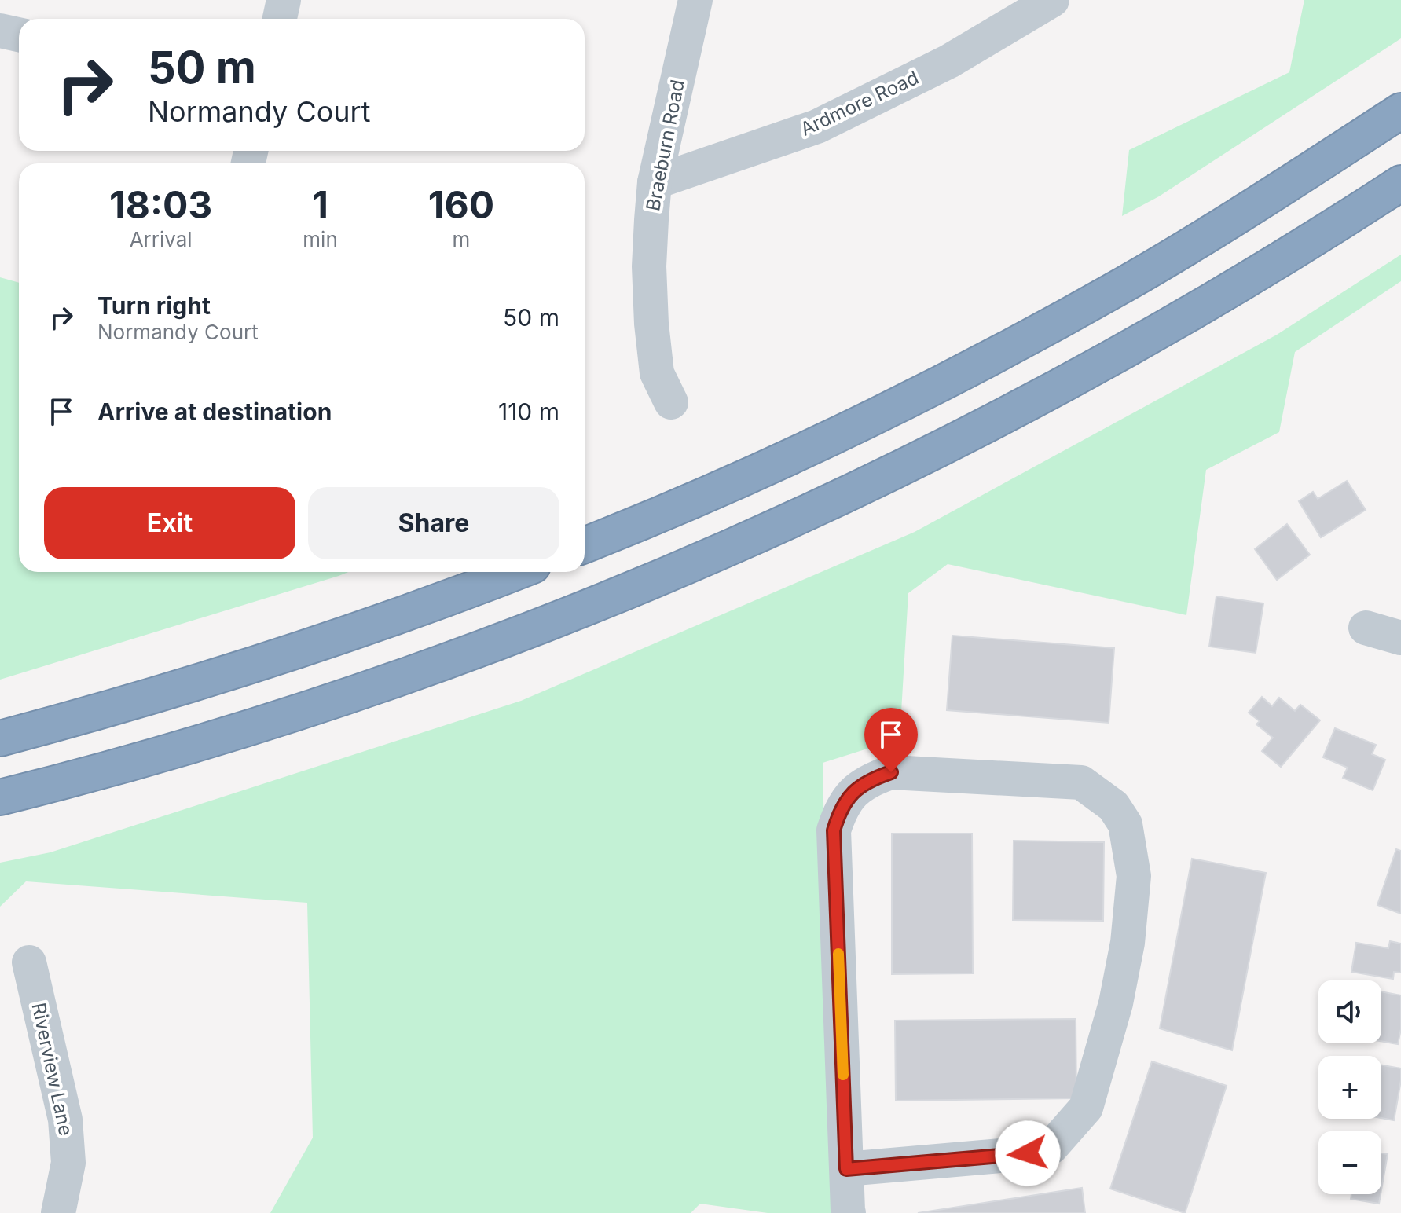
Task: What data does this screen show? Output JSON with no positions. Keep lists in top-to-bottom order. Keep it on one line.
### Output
{"streets":{"street":["Ardmore Road","Braeburn Road","Riverview Lane"]},"crossings":[["Ardmore Road","Braeburn Road"]],"page":{"turn":["50 m","Normandy Court"],"eta":["18:03","Arrival","1","min","160","m"],"list":[{"name":"Turn right","note":"Normandy Court","value":"50 m"},{"name":"Arrive at destination","value":"110 m"}],"buttons":["Exit","Share"],"map_buttons":["+","−"]}}
